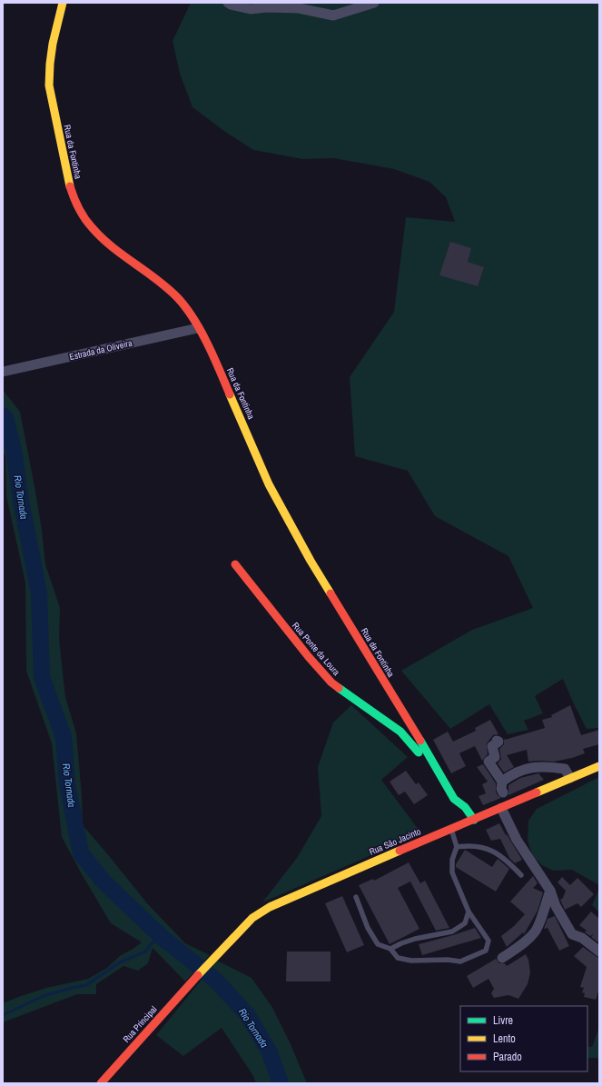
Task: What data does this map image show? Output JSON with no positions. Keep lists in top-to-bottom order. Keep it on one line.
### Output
{"streets":{"street":["Rua da Fontinha","Estrada da Oliveira","Rua Ponte da Loura","Rua São Jacinto","Rua Principal"]},"crossings":[["Rua da Fontinha","Estrada da Oliveira"],["Rua da Fontinha","Rua Ponte da Loura"],["Rua da Fontinha","Rua São Jacinto"],["Rua São Jacinto","Rua Principal"]],"water":["Rio Tornada"],"legend":["Livre","Lento","Parado"]}
